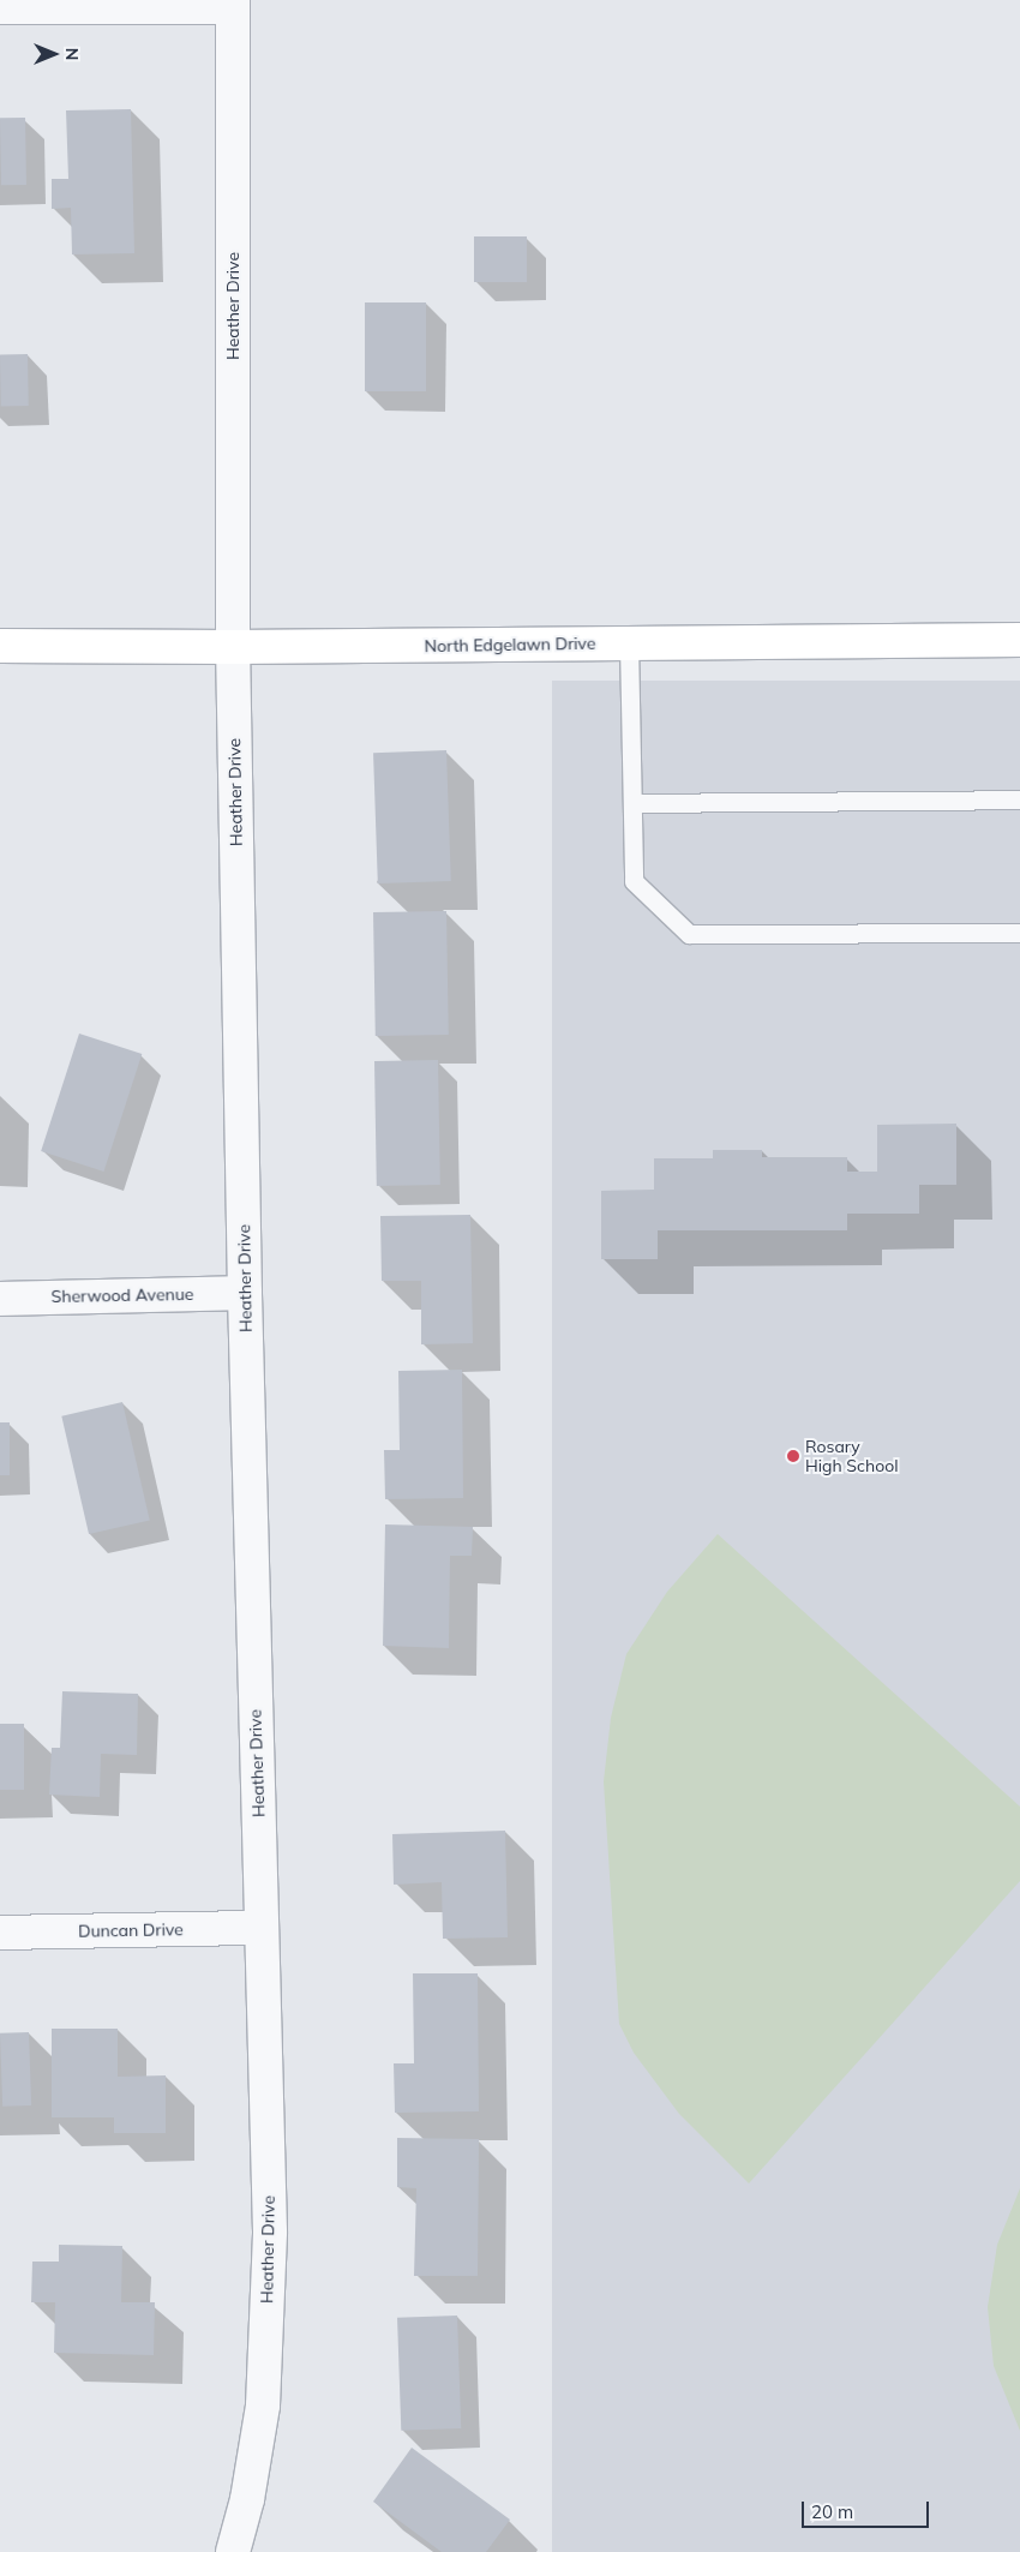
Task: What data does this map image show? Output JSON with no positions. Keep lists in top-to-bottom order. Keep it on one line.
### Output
{"streets":{"street":["Heather Drive","North Edgelawn Drive","Sherwood Avenue","Duncan Drive"]},"crossings":[["Heather Drive","North Edgelawn Drive"],["Heather Drive","Sherwood Avenue"],["Heather Drive","Duncan Drive"]],"places":["Rosary High School"],"scale_bar":"20 m","north":"right"}
